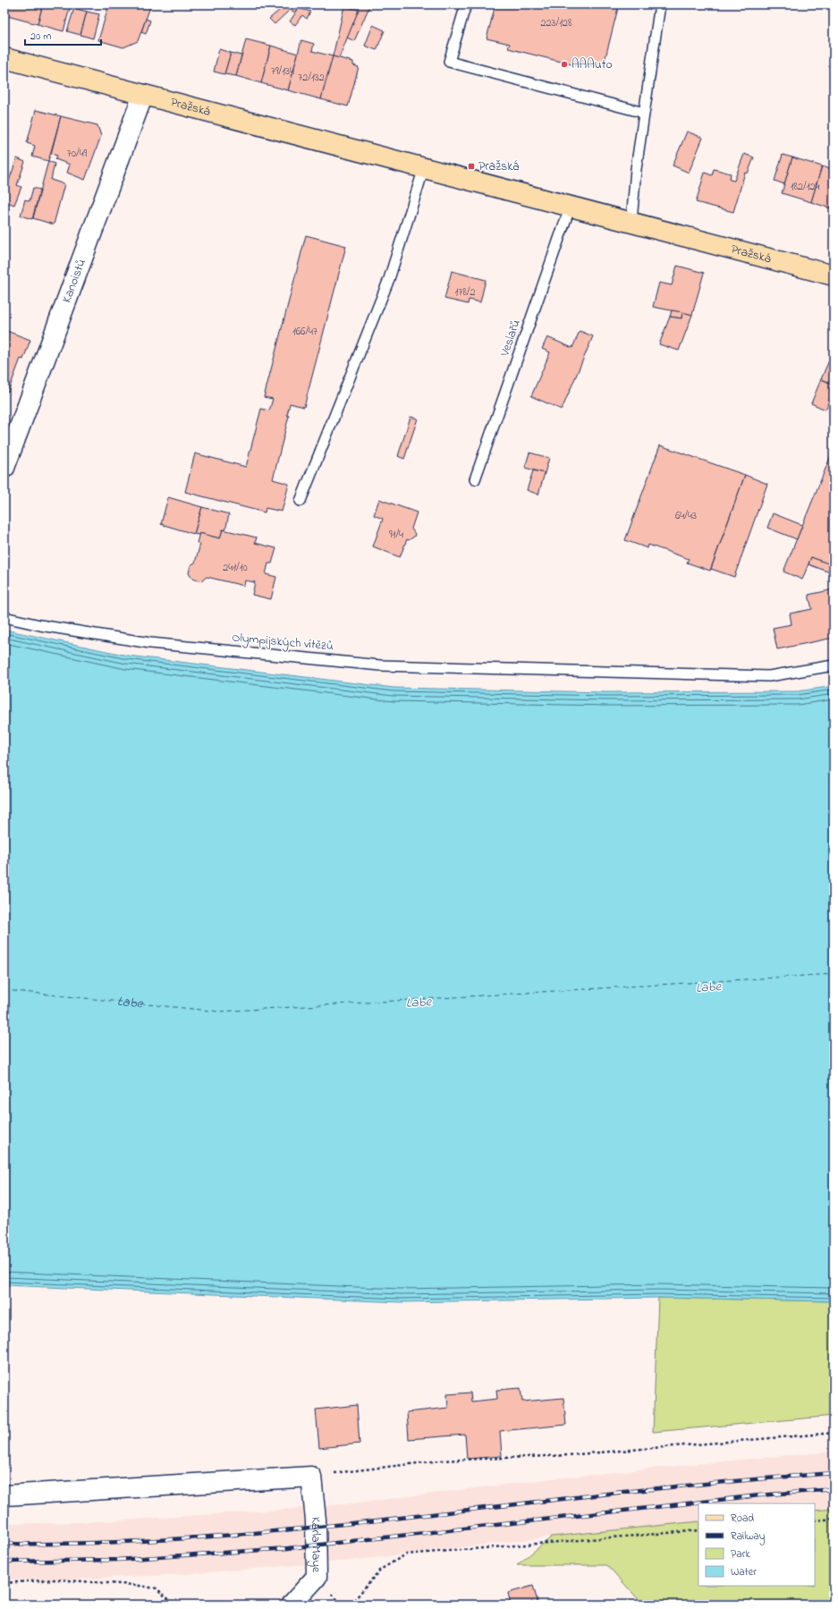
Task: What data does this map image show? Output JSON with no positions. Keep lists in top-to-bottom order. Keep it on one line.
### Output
{"streets":{"main road":["Pražská"],"street":["Kanoistů","Karla Maye"],"lane":["Veslařů","Olympijských vítězů"]},"crossings":[["Pražská","Kanoistů"],["Pražská","Veslařů"]],"water":["Labe"],"places":{"other":["AAAuto"],"transit":["Pražská"]},"house_numbers":["223/128","79/134","72/132","70/49","182/124","178/2","166/47","64/43","91/4","241/10"],"legend":["Road","Railway","Park","Water"],"scale_bar":"20 m"}
